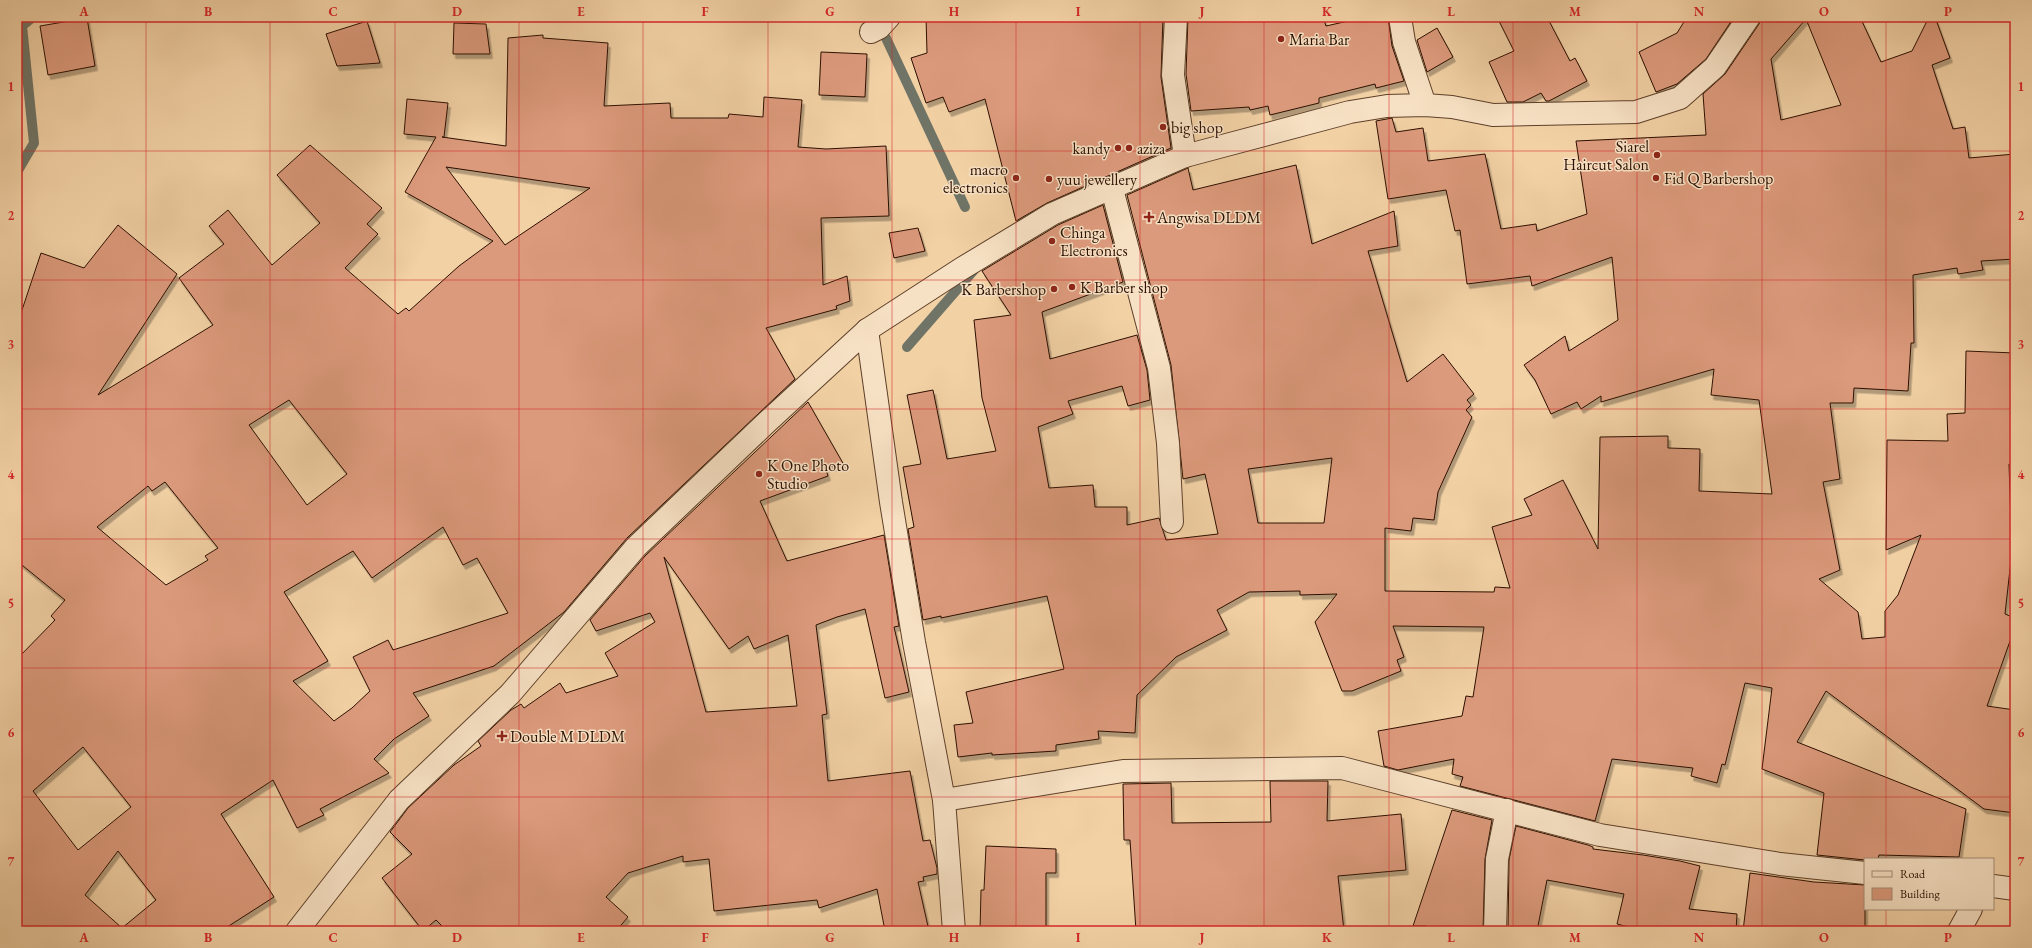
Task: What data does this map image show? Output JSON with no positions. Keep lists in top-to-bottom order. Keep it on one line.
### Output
{"places":{"other":["Maria Bar","big shop","kandy","aziza","Siarel Haircut Salon","macro electronics","Fid Q Barbershop","yuu jewellery","Chinga Electronics","K Barber shop","K Barbershop","K One Photo Studio"],"health":["Angwisa DLDM","Double M DLDM"]},"legend":["Road","Building"],"grid":{"columns":["A","B","C","D","E","F","G","H","I","J","K","L","M","N","O","P"],"rows":["1","2","3","4","5","6","7"]}}
